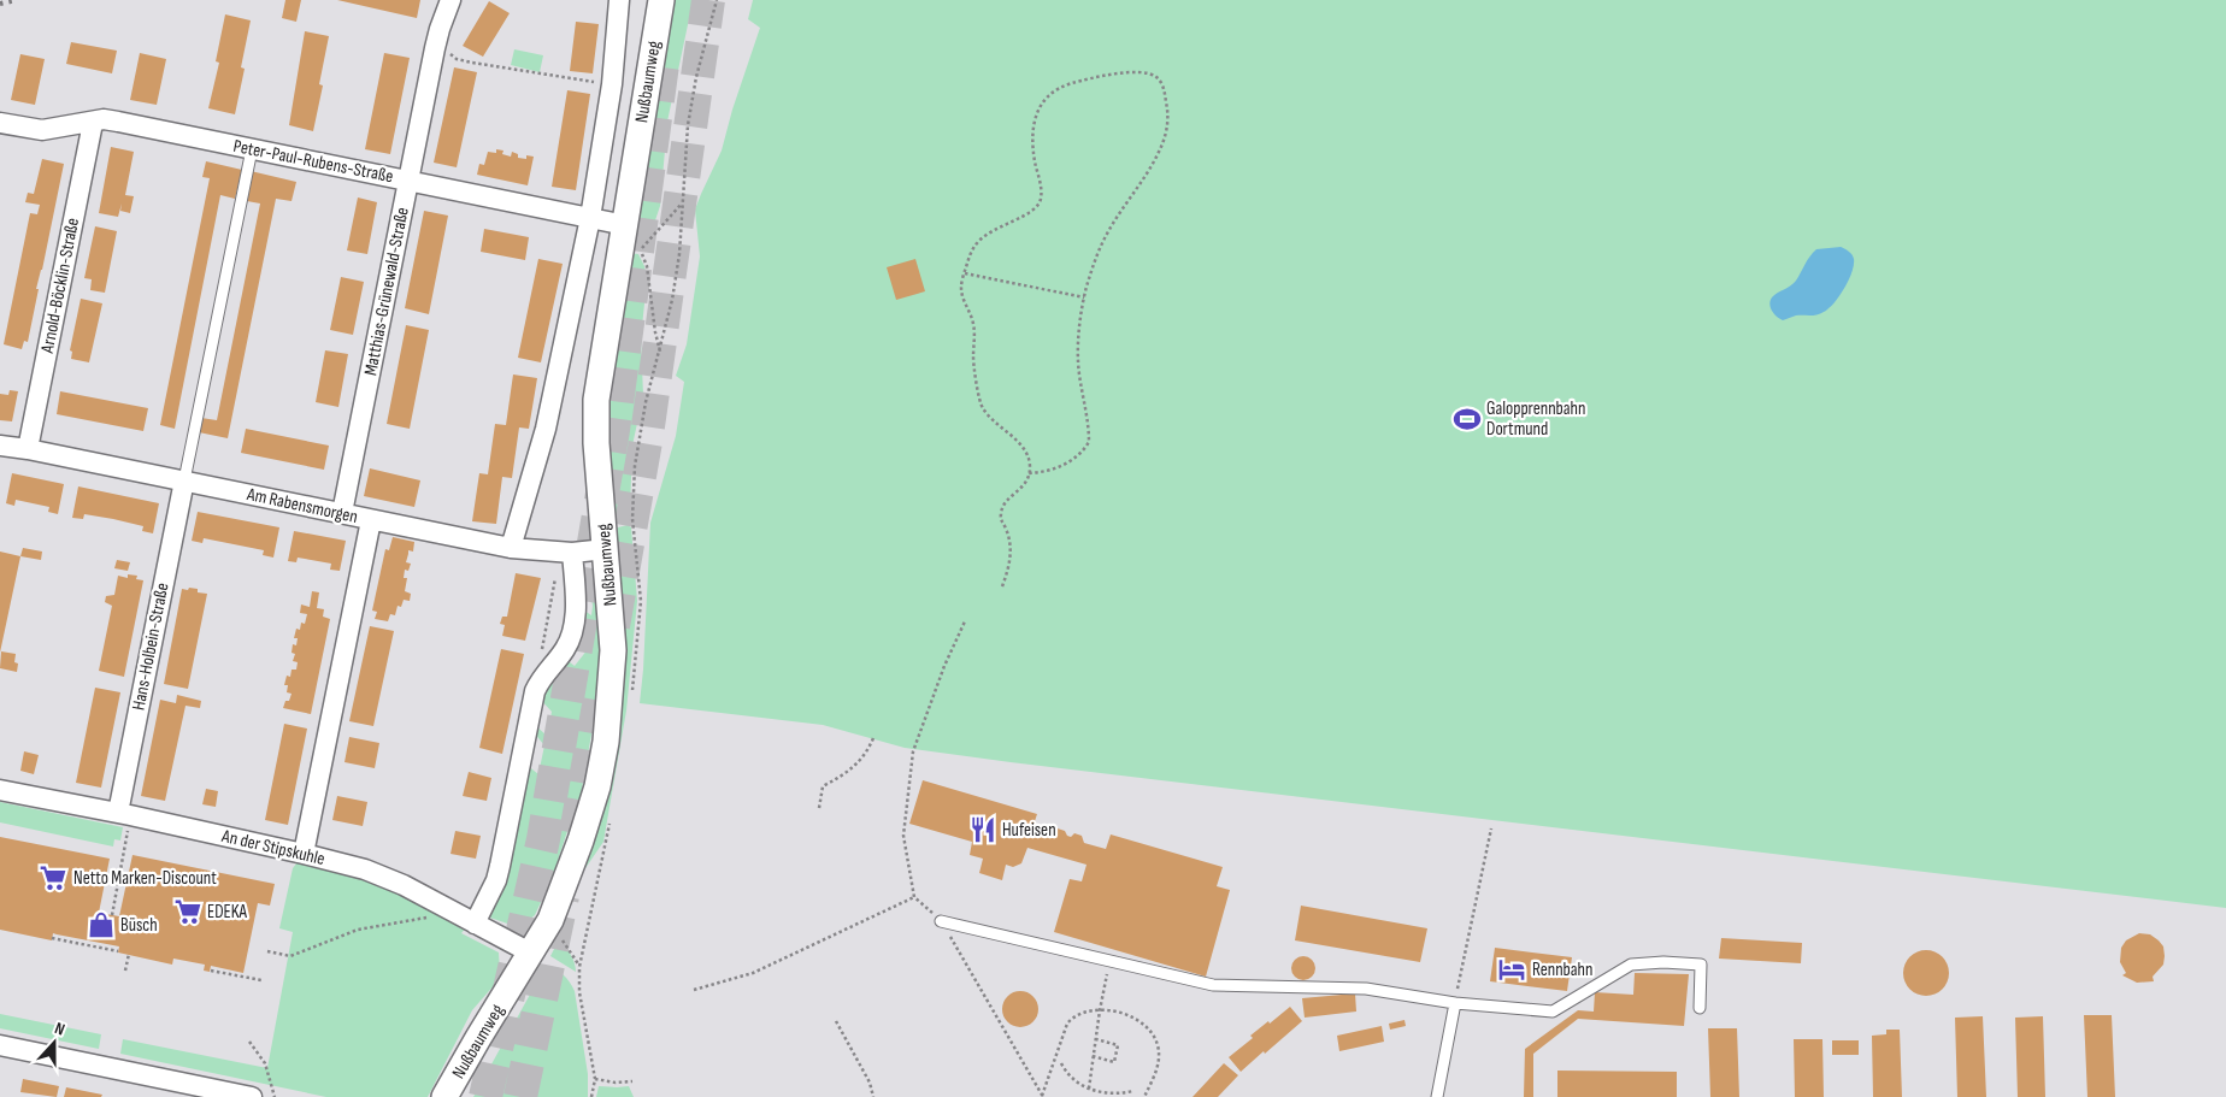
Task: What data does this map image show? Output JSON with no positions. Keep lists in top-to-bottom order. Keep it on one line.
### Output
{"streets":{"street":["Nußbaumweg","Peter-Paul-Rubens-Straße","Arnold-Böcklin-Straße","Matthias-Grünewald-Straße","Am Rabensmorgen","Hans-Holbein-Straße","An der Stipskuhle"]},"crossings":[["Nußbaumweg","Peter-Paul-Rubens-Straße"],["Nußbaumweg","Am Rabensmorgen"],["Nußbaumweg","An der Stipskuhle"],["Peter-Paul-Rubens-Straße","Arnold-Böcklin-Straße"],["Peter-Paul-Rubens-Straße","Matthias-Grünewald-Straße"],["Arnold-Böcklin-Straße","Am Rabensmorgen"],["Matthias-Grünewald-Straße","Am Rabensmorgen"],["Am Rabensmorgen","Hans-Holbein-Straße"],["Hans-Holbein-Straße","An der Stipskuhle"]],"places":{"sports":["Galopprennbahn Dortmund"],"restaurant":["Hufeisen"],"supermarket":["Netto Marken-Discount","EDEKA"],"shop":["Büsch"],"hotel":["Rennbahn"]},"north":"top"}
